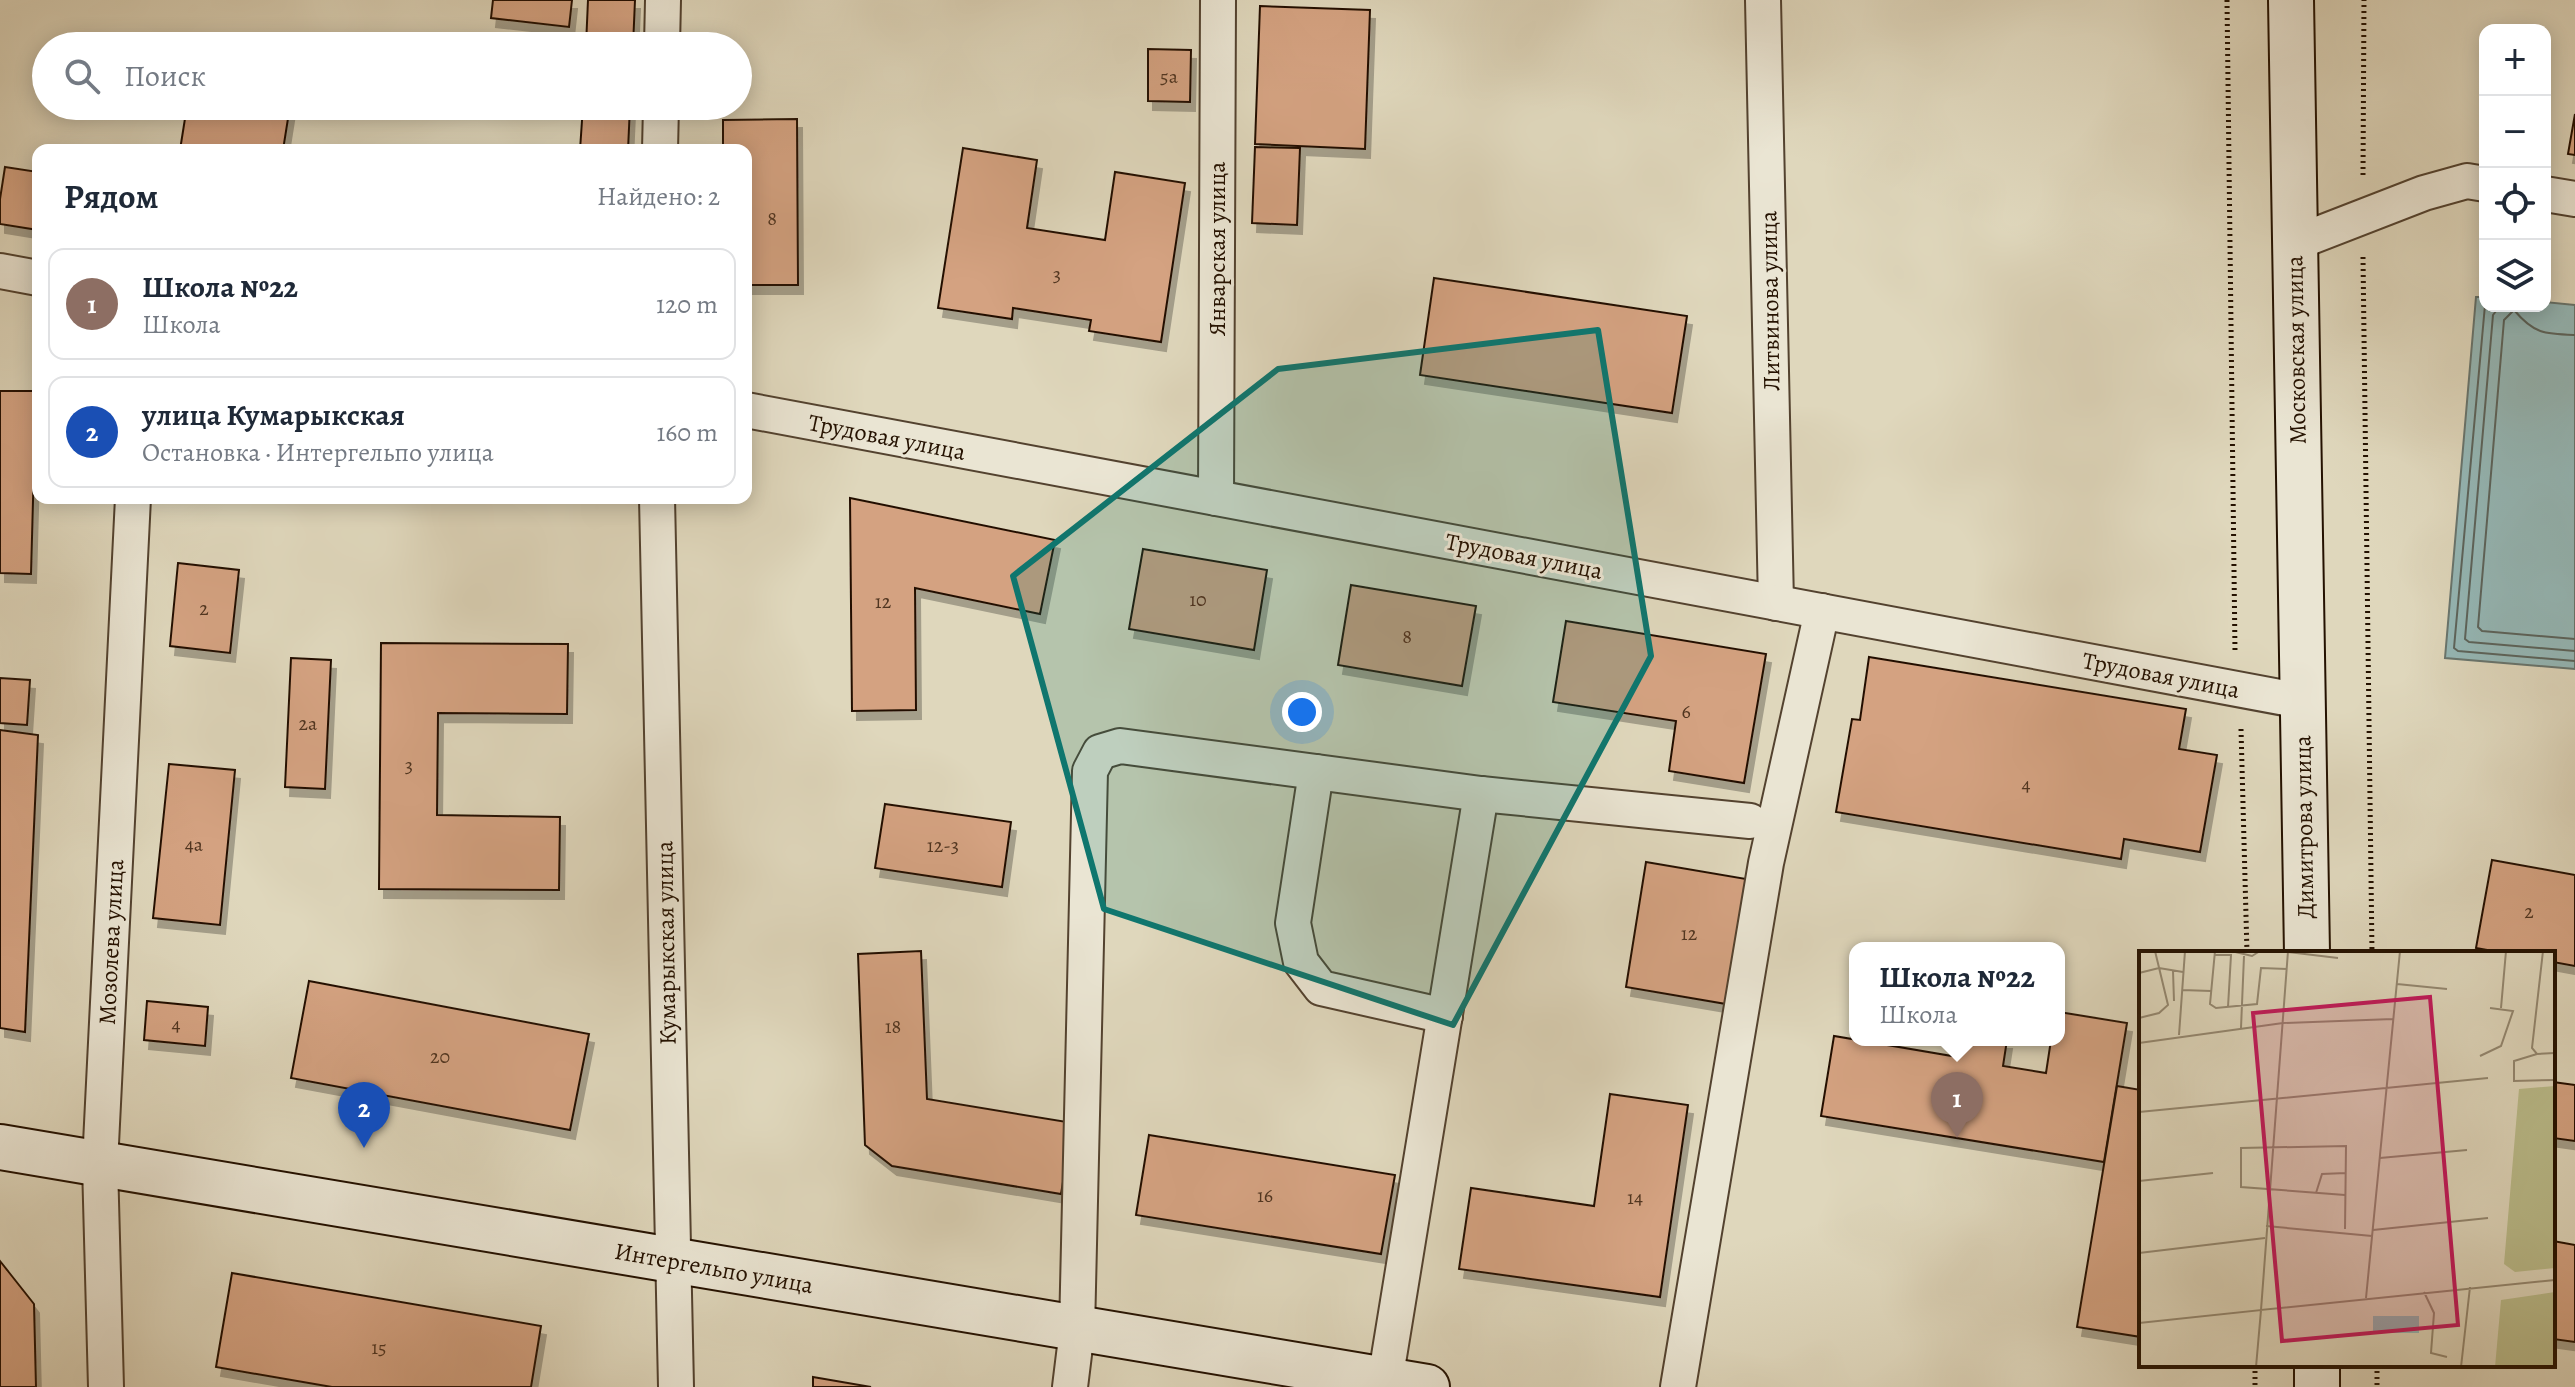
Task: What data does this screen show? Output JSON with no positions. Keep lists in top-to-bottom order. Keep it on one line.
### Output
{"streets":{"main road":["Московская улица","Димитрова улица","Интергельпо улица"],"street":["Январская улица","Литвинова улица","Трудовая улица","Мозолева улица","Кумарыкская улица"]},"crossings":[["Январская улица","Трудовая улица"],["Литвинова улица","Трудовая улица"],["Московская улица","Трудовая улица"],["Московская улица","Димитрова улица"],["Трудовая улица","Димитрова улица"],["Мозолева улица","Интергельпо улица"],["Кумарыкская улица","Интергельпо улица"]],"house_numbers":["5a","8","3","10","12","2","8","6","2a","3","4","4a","12-3","2","12","4","18","20","16","14","15"],"page":{"map_buttons":["+","−"],"search":"Поиск","heading":["Рядом","Найдено: 2"],"list":[{"mark":"1","name":"Школа №22","note":"Школа","value":"120 m"},{"mark":"2","name":"улица Кумарыкская","note":"Остановка · Интергельпо улица","value":"160 m"}],"popup":["Школа №22","Школа"],"pins":["1","2"]}}
